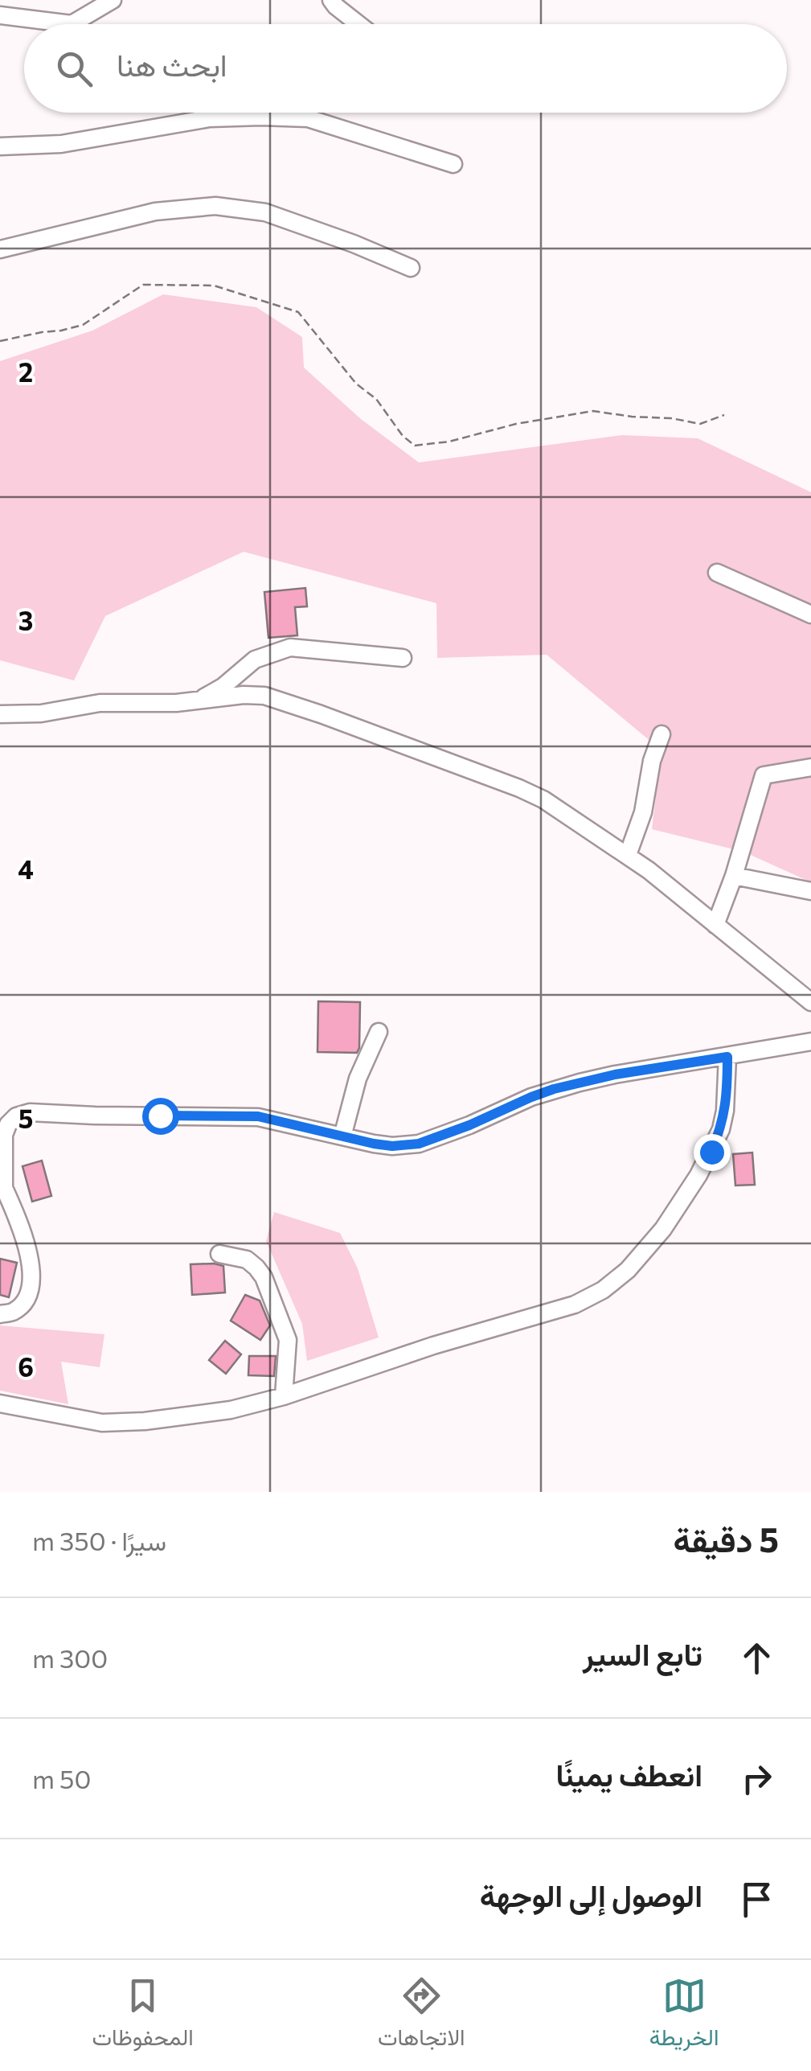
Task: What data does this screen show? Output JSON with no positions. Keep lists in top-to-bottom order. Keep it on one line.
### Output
{"page":{"search":"ابحث هنا","heading":["5 دقيقة","سيرًا · 350 m"],"list":[["تابع السير","300 m"],["انعطف يمينًا","50 m"],"الوصول إلى الوجهة"],"nav":["الخريطة","الاتجاهات","المحفوظات"]},"grid":{"rows":["2","3","4","5","6"]}}
